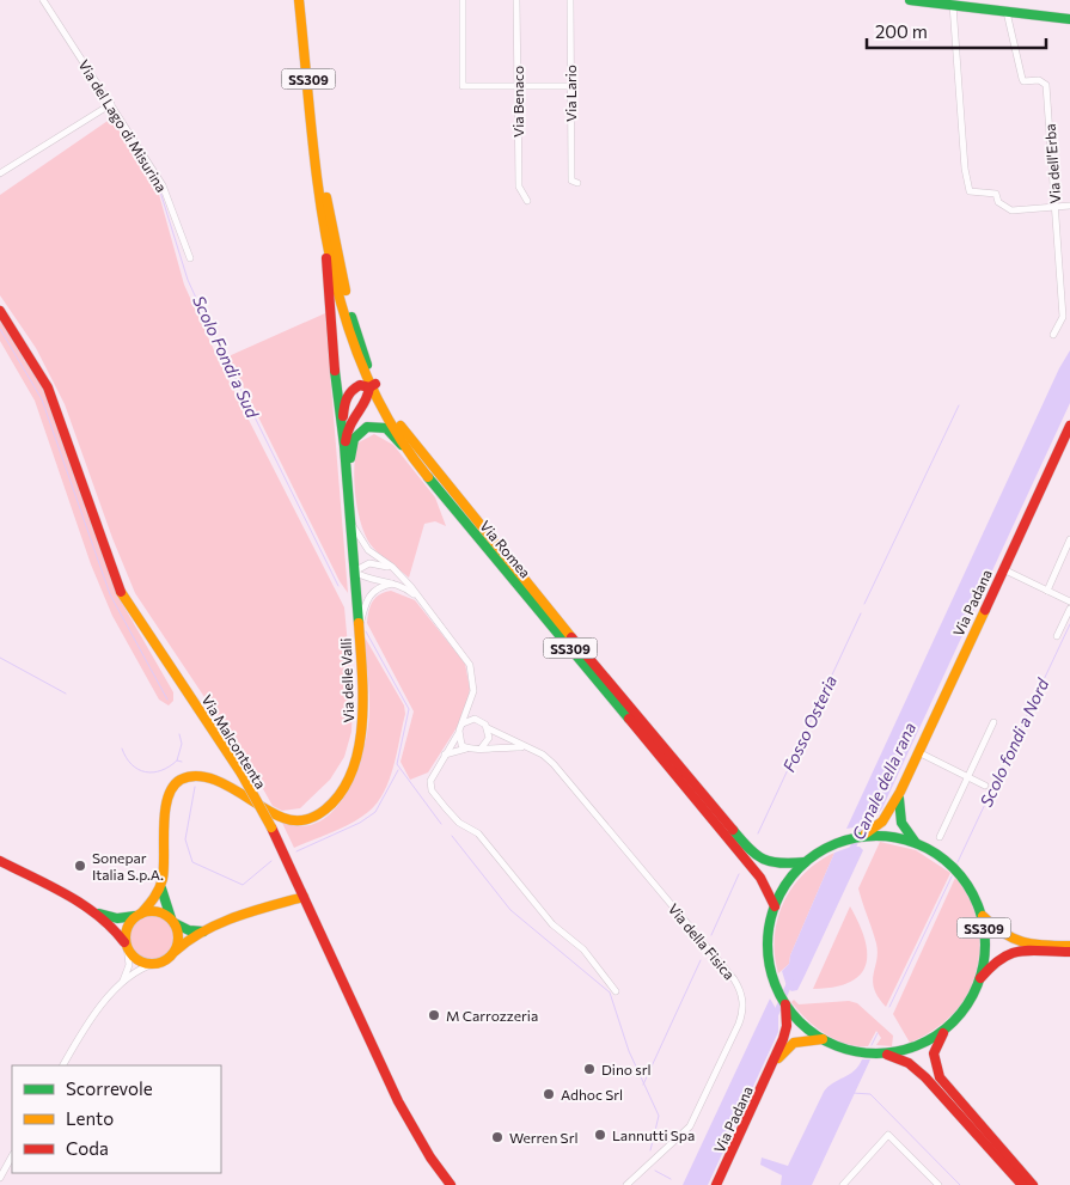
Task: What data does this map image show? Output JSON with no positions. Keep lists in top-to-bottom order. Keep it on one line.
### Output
{"streets":{"main road":["SS309","Via Romea","Via Padana","Via delle Valli","Via Malcontenta"],"street":["Via Lario","Via Benaco","Via del Lago di Misurina","Via dell'Erba","Via della Fisica"]},"crossings":[["SS309","Via Romea"],["SS309","Via Padana"],["Via Romea","Via delle Valli"]],"water":["Scolo Fondi a Sud","Fosso Osteria","Scolo fondi a Nord","Canale della rana"],"places":["Sonepar Italia S.p.A.","M Carrozzeria","Dino srl","Adhoc Srl","Lannutti Spa","Werren Srl"],"legend":["Scorrevole","Lento","Coda"],"scale_bar":"200 m"}
